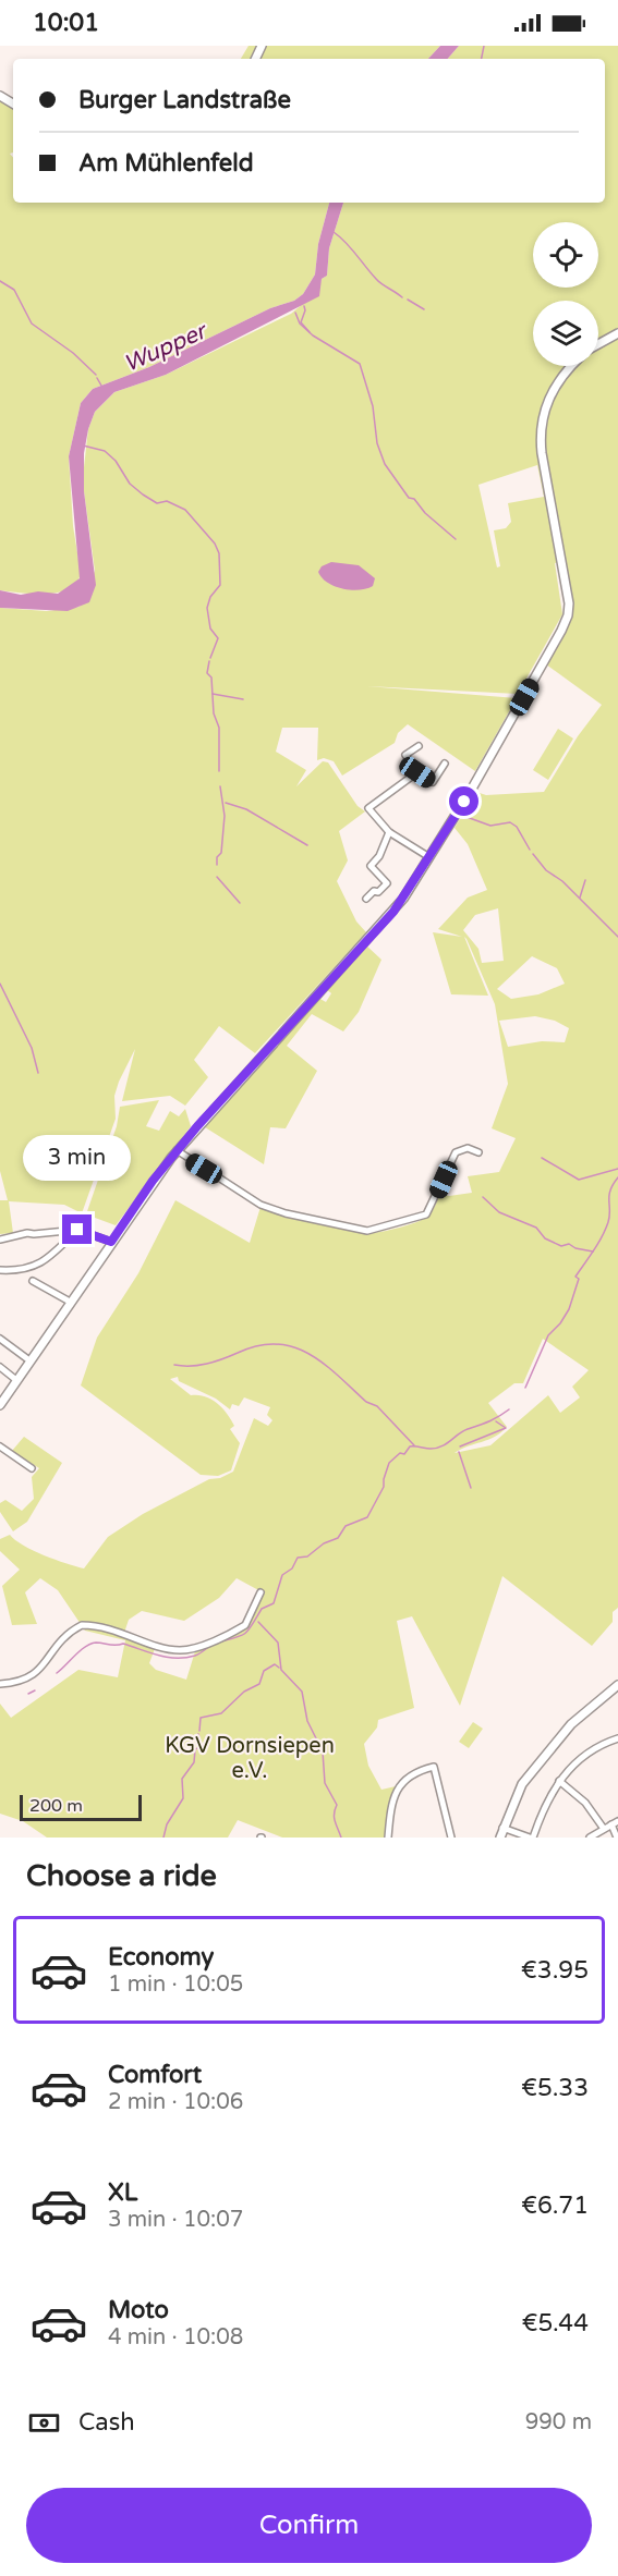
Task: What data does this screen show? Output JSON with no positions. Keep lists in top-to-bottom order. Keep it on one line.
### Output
{"water":["Wupper"],"parks":["KGV Dornsiepen e.V."],"scale_bar":"200 m","page":{"status":"10:01","banner":["Burger Landstraße","Am Mühlenfeld"],"bubble":"3 min","scale":"200 m","heading":"Choose a ride","list":[{"name":"Economy","note":"1 min · 10:05","value":"€3.95"},{"name":"Comfort","note":"2 min · 10:06","value":"€5.33"},{"name":"XL","note":"3 min · 10:07","value":"€6.71"},{"name":"Moto","note":"4 min · 10:08","value":"€5.44"}],"pay":["Cash","990 m"],"buttons":"Confirm"}}
